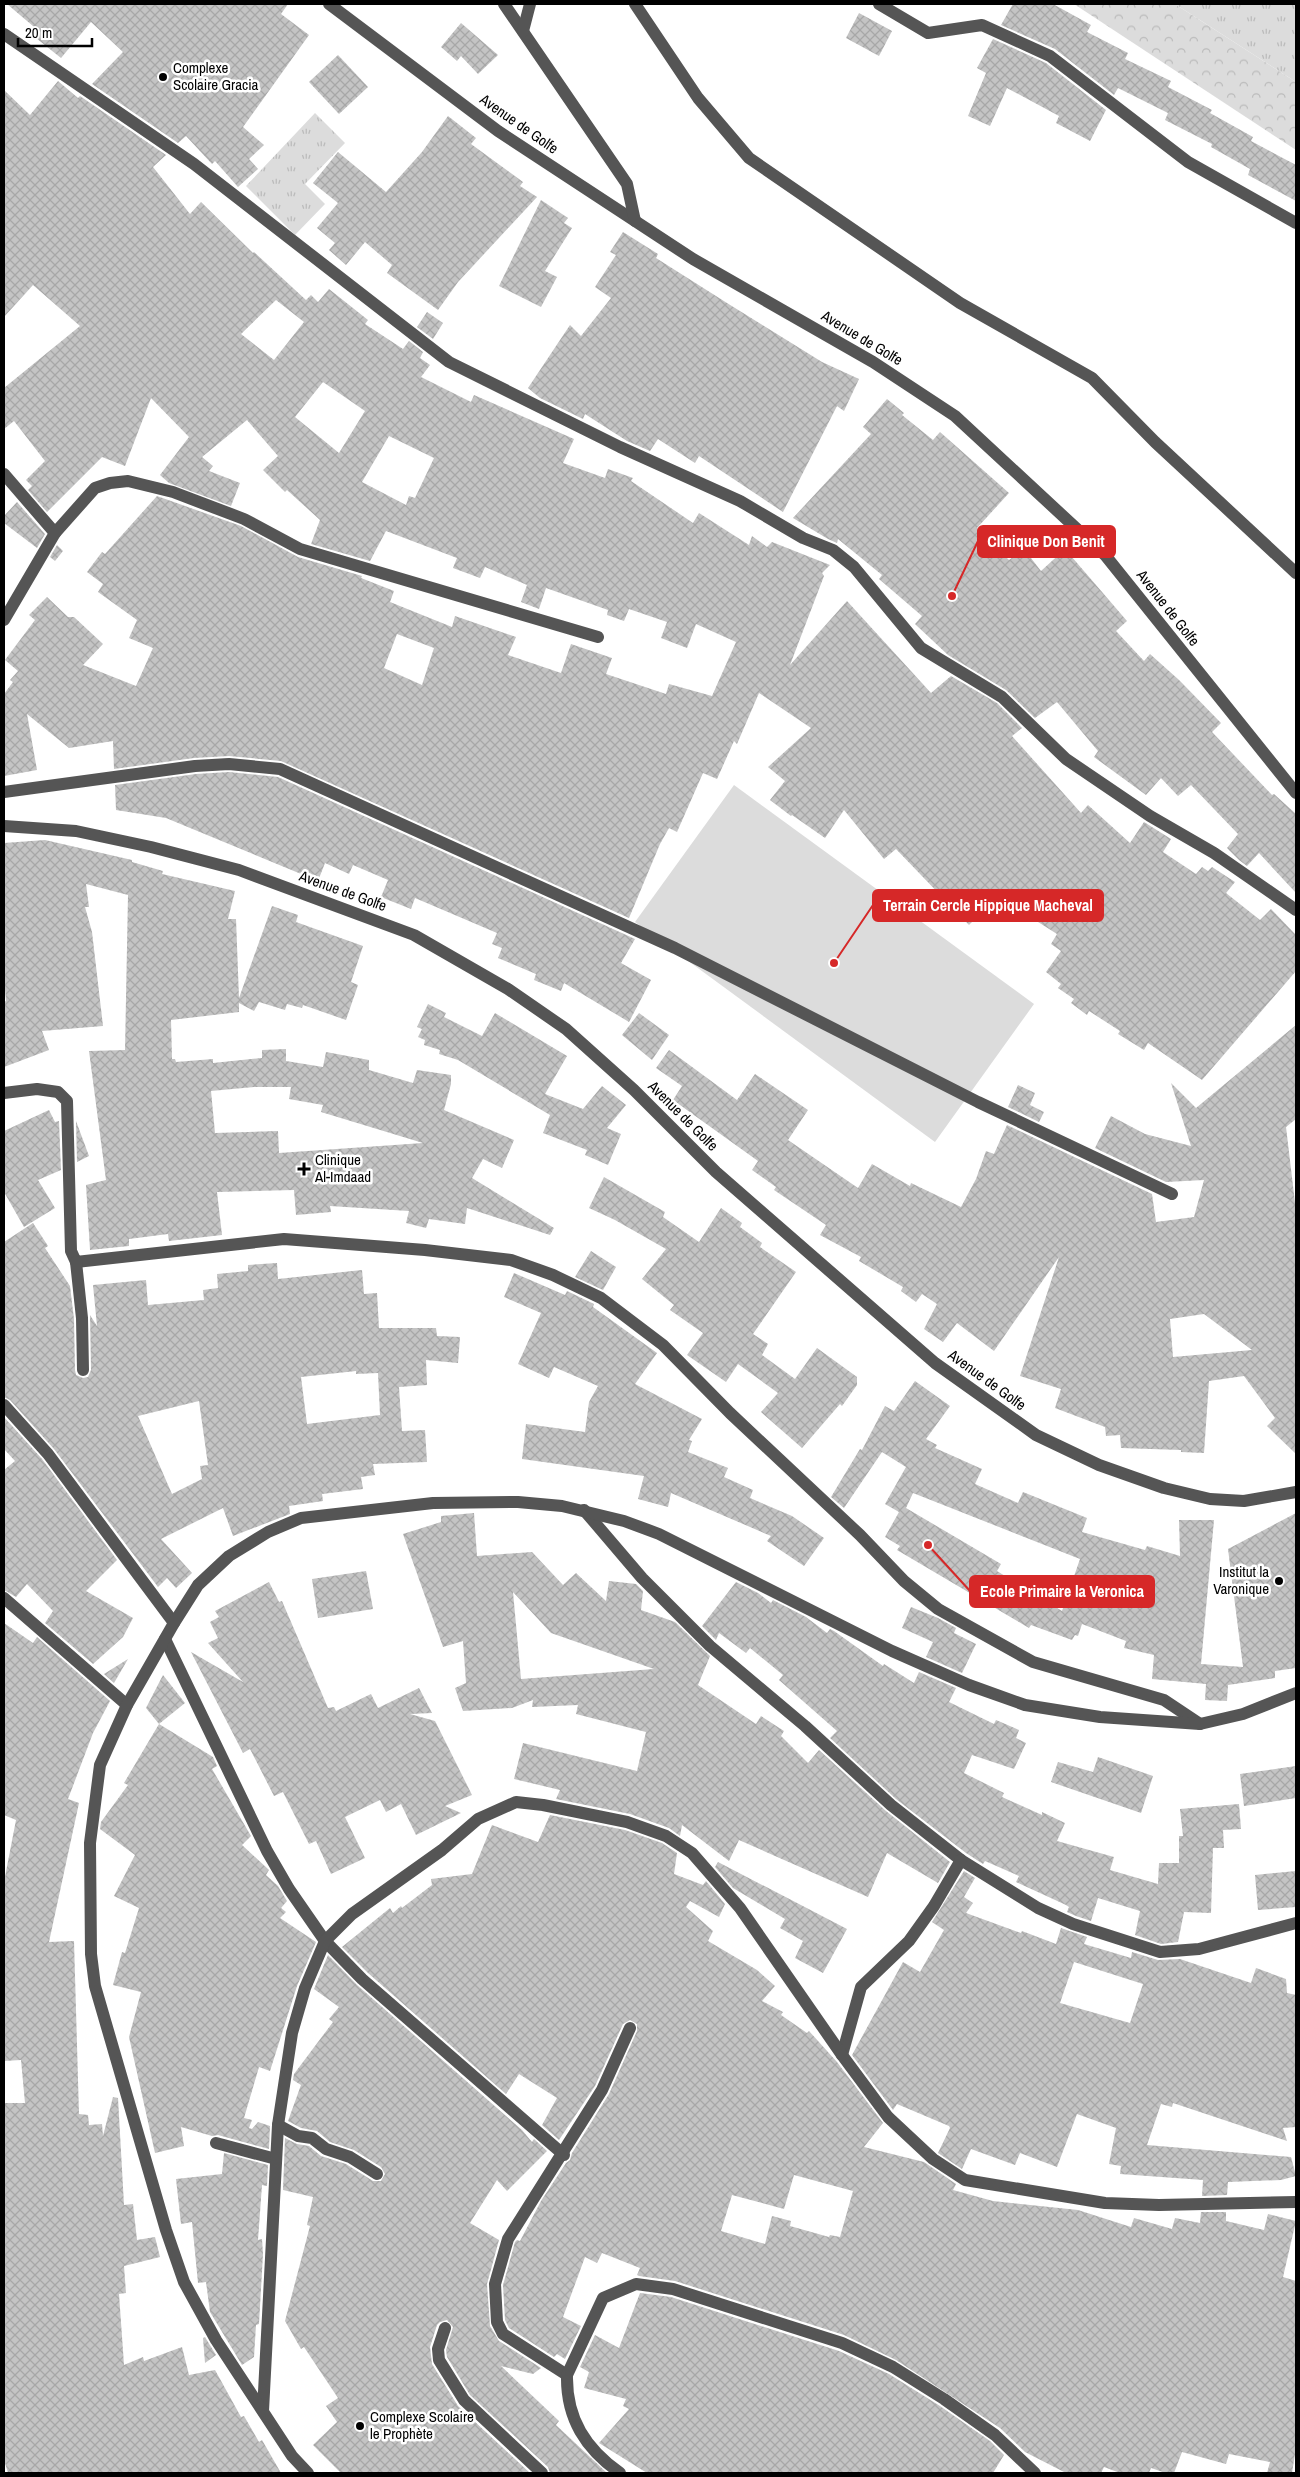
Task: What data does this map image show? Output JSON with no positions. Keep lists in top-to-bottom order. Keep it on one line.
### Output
{"streets":{"street":["Avenue de Golfe"]},"places":{"other":["Complexe Scolaire Gracia","Clinique Don Benit","Terrain Cercle Hippique Macheval","Ecole Primaire la Veronica","Institut la Varonique","Complexe Scolaire le Prophète"],"health":["Clinique Al-Imdaad"]},"scale_bar":"20 m"}
